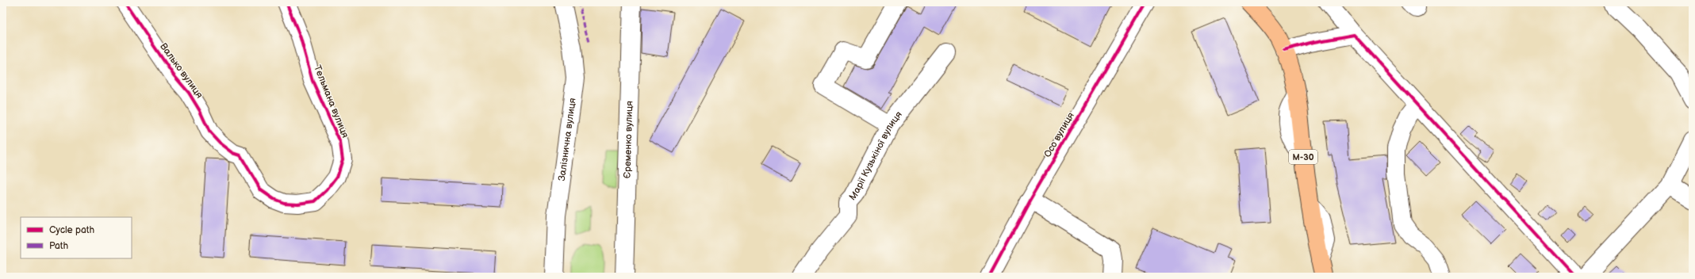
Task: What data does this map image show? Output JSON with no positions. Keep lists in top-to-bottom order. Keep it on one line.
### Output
{"streets":{"highway":["М-30"],"street":["Валько вулиця","Тельмана вулиця","Осо вулиця","Залізнична вулиця","Єременко вулиця","Марії Кузькіної вулиця"]},"crossings":[["Валько вулиця","Тельмана вулиця"]],"legend":["Cycle path","Path"]}
